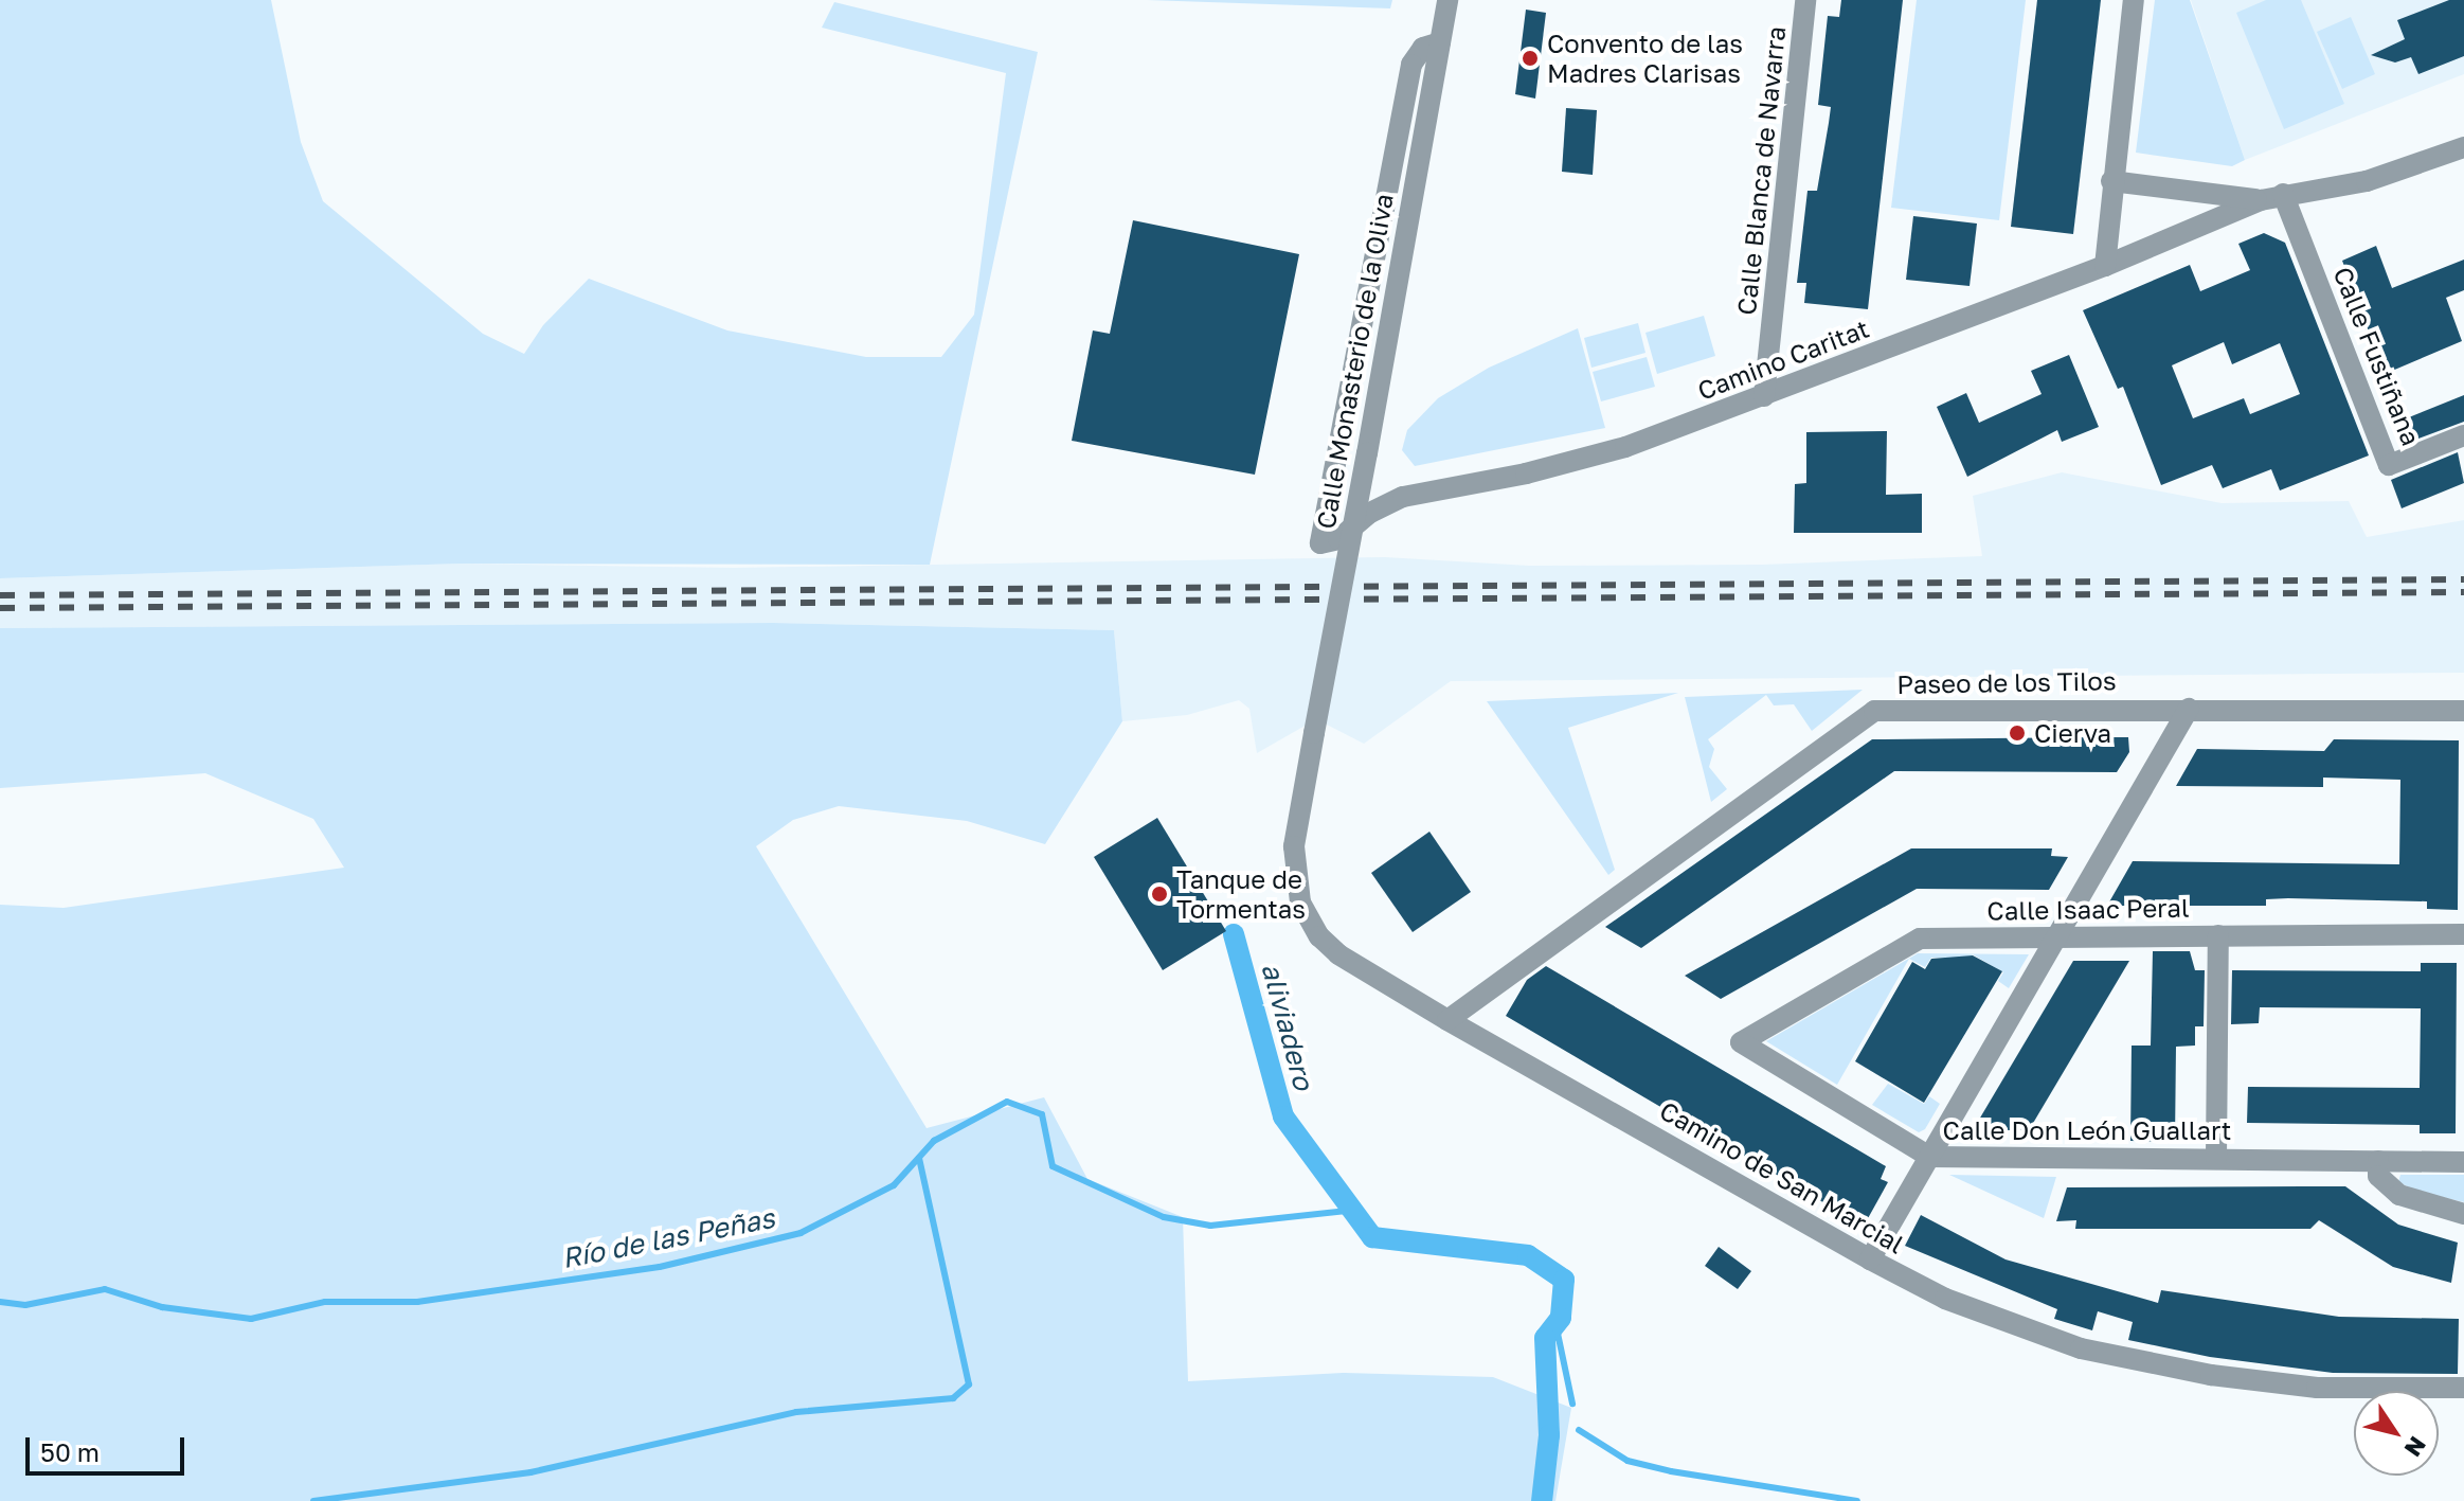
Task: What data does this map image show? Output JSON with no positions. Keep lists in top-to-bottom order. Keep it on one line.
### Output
{"streets":{"street":["Calle Blanca de Navarra","Calle Fustiñana","Camino Caritat","Calle Monasterio de la Oliva","Paseo de los Tilos","Calle Isaac Peral","Calle Don León Guallart","Camino de San Marcial"]},"crossings":[["Calle Blanca de Navarra","Camino Caritat"],["Calle Fustiñana","Camino Caritat"],["Camino Caritat","Calle Monasterio de la Oliva"],["Calle Monasterio de la Oliva","Camino de San Marcial"],["Paseo de los Tilos","Camino de San Marcial"],["Calle Isaac Peral","Calle Don León Guallart"]],"water":["aliviadero","Río de las Peñas"],"places":["Convento de las Madres Clarisas","Cierva","Tanque de Tormentas"],"scale_bar":"50 m","north":"bottom right"}
